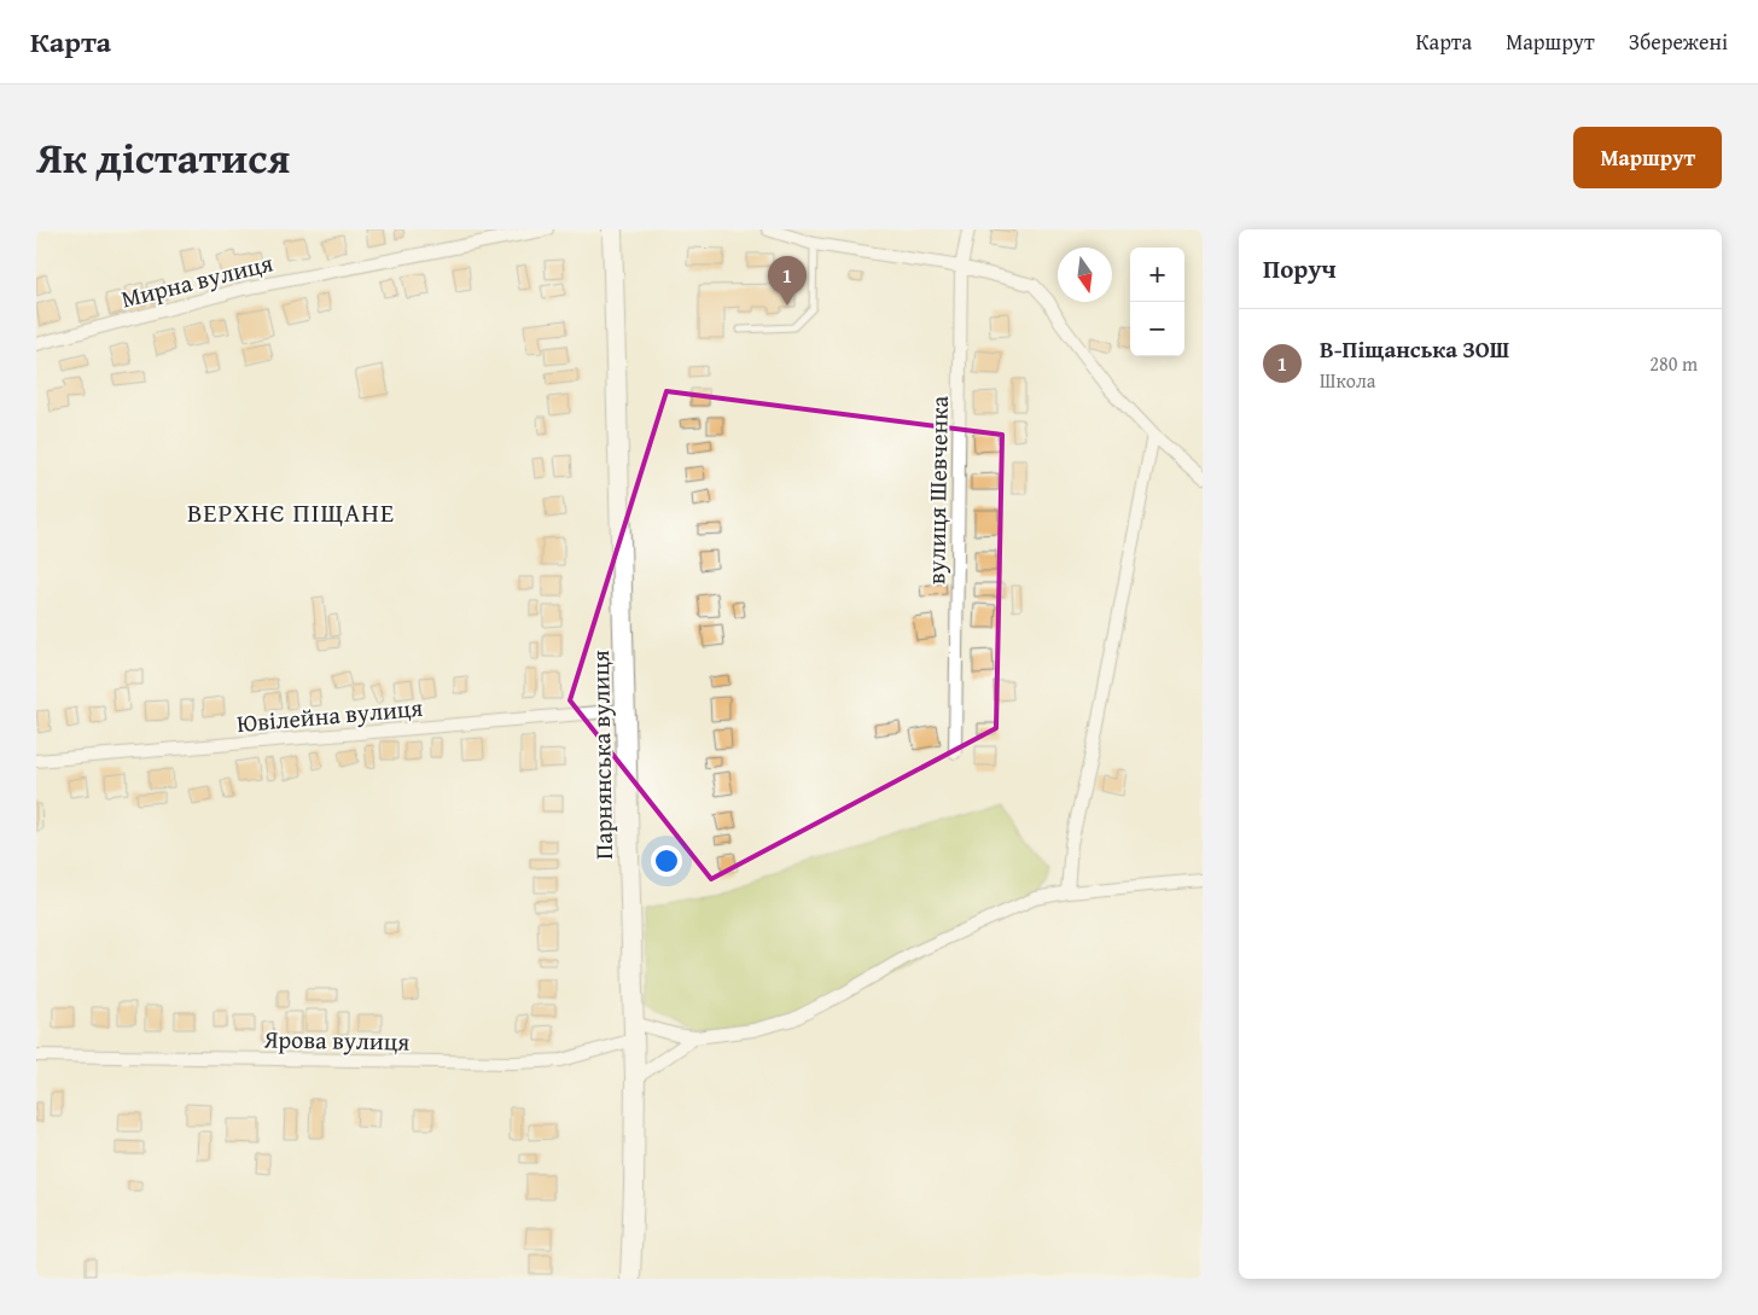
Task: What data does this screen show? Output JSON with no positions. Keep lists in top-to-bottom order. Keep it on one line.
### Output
{"streets":{"main road":["Парнянська вулиця"],"street":["Мирна вулиця","вулиця Шевченка","Ювілейна вулиця","Ярова вулиця"]},"crossings":[["Ювілейна вулиця","Парнянська вулиця"],["Парнянська вулиця","Ярова вулиця"]],"districts":["ВЕРХНЄ ПІЩАНЕ"],"north":"bottom","page":{"header":"Карта","nav":["Карта","Маршрут","Збережені"],"title":"Як дістатися","buttons":"Маршрут","heading":"Поруч","map_buttons":["+","−"],"pins":"1","list":[{"mark":"1","name":"В-Піщанська ЗОШ","note":"Школа","value":"280 m"}]}}
